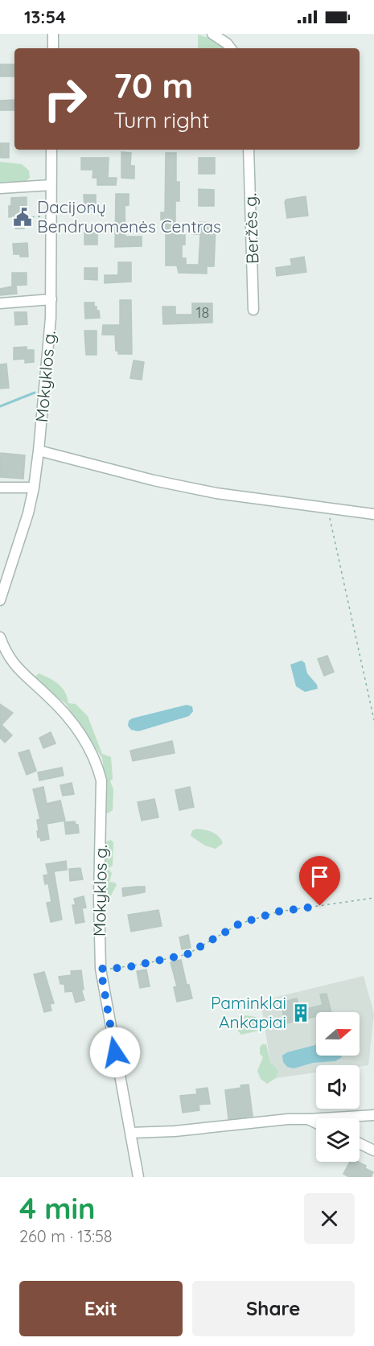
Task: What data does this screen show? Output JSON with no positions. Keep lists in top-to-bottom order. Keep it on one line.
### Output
{"streets":{"street":["Beržės g.","Mokyklos g."]},"places":{"public building":["Dacijonų Bendruomenės Centras"],"building":["Paminklai Ankapiai"]},"house_numbers":["18"],"north":"right","page":{"status":"13:54","turn":["70 m","Turn right"],"heading":["4 min","260 m · 13:58"],"buttons":["Exit","Share"]}}
